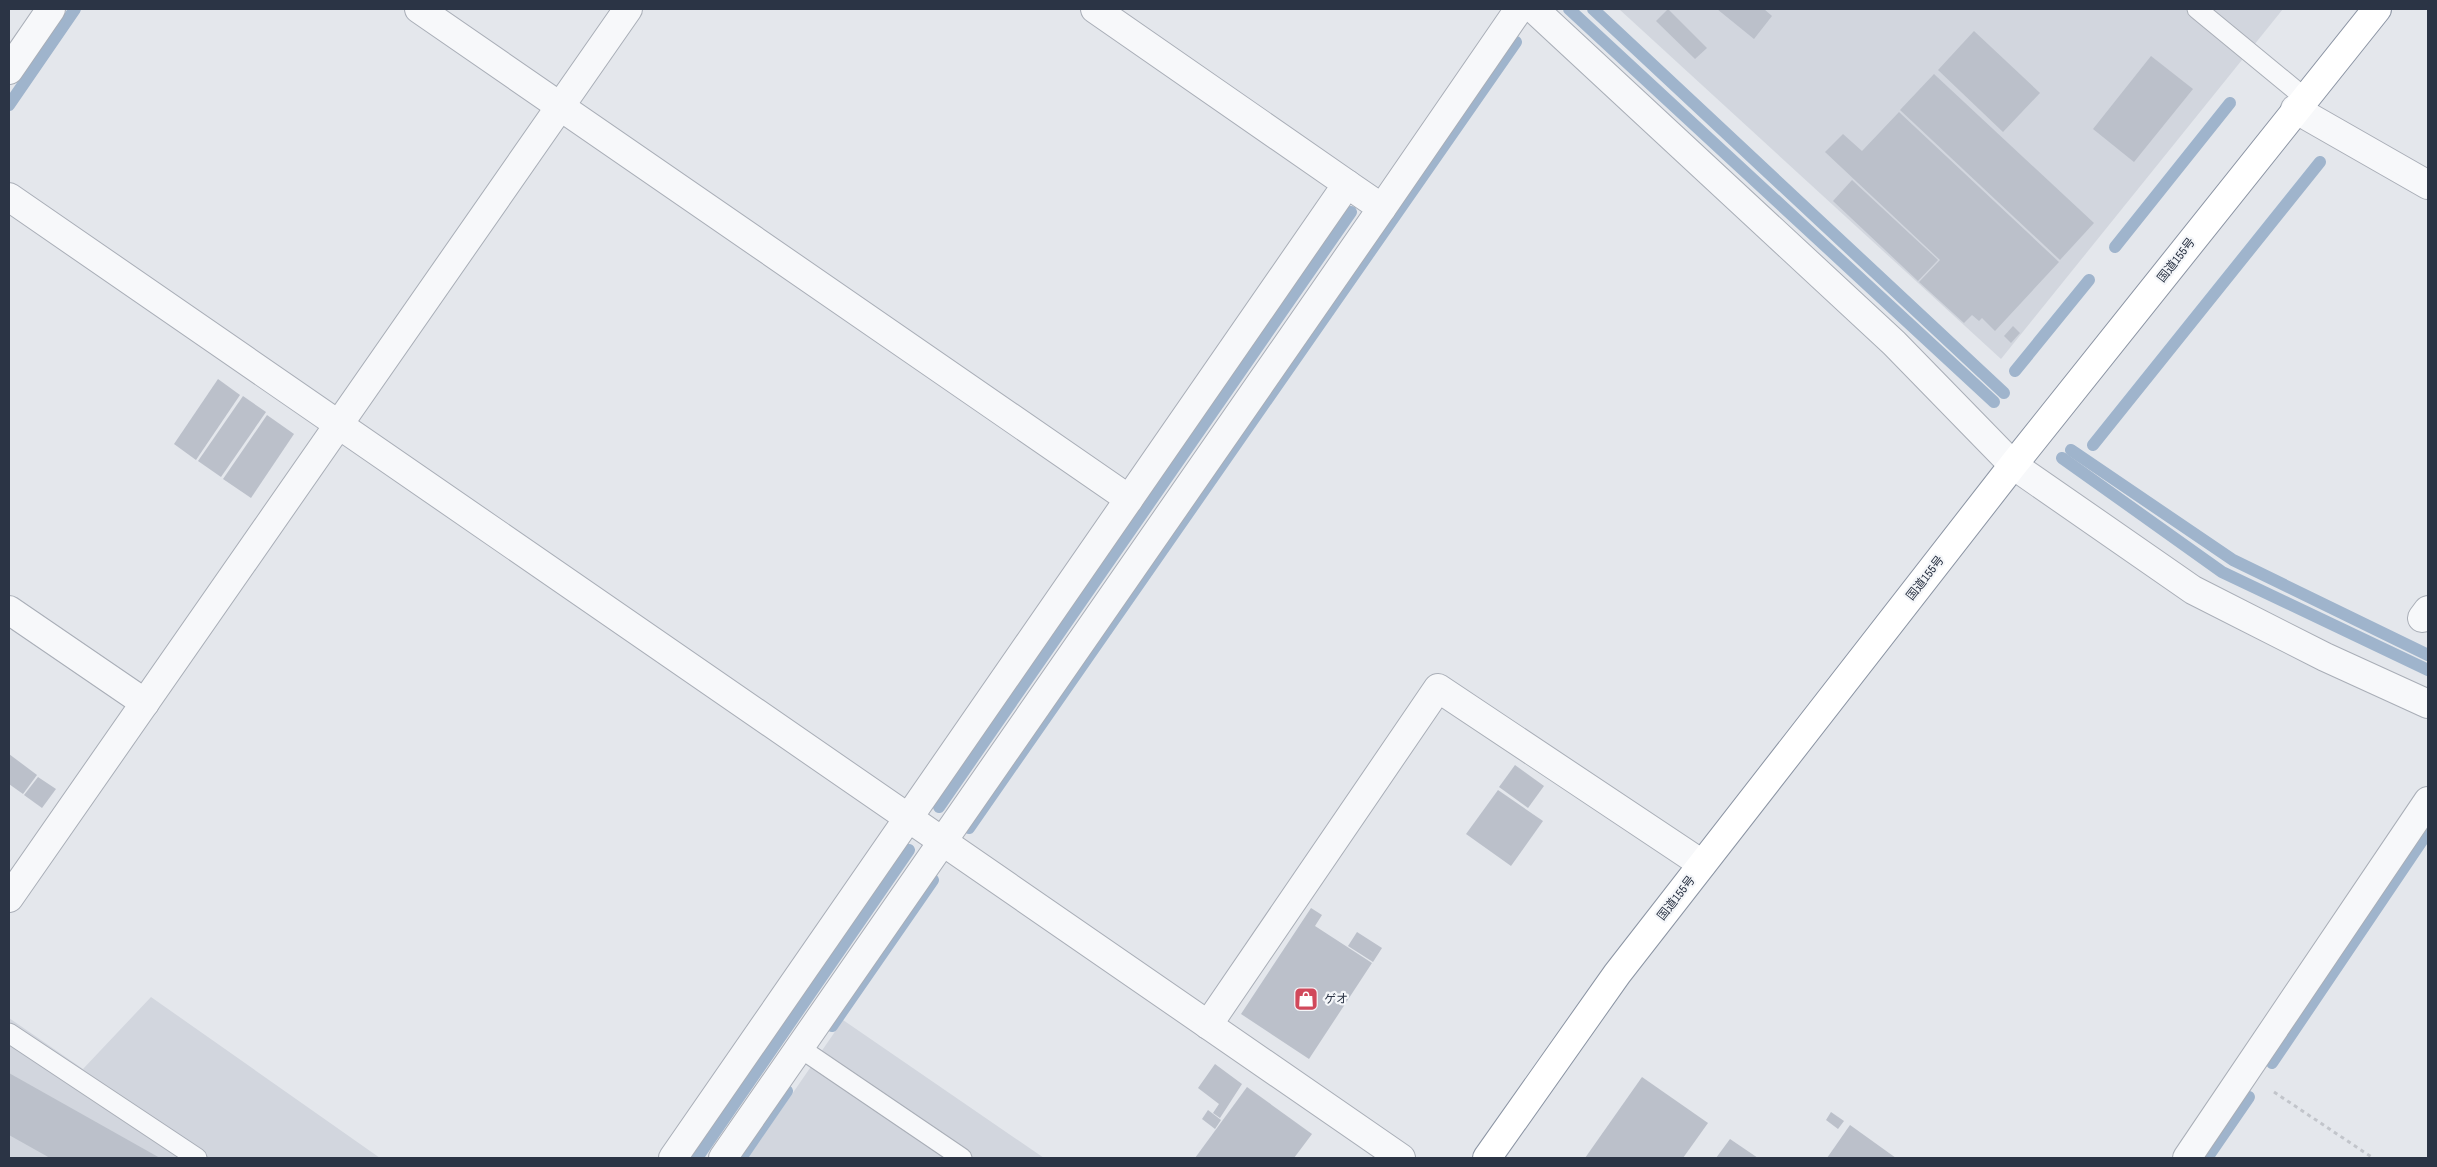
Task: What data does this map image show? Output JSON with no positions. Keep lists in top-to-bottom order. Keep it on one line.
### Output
{"streets":{"highway":["国道155号"]},"places":{"shop":["ゲオ"]}}
